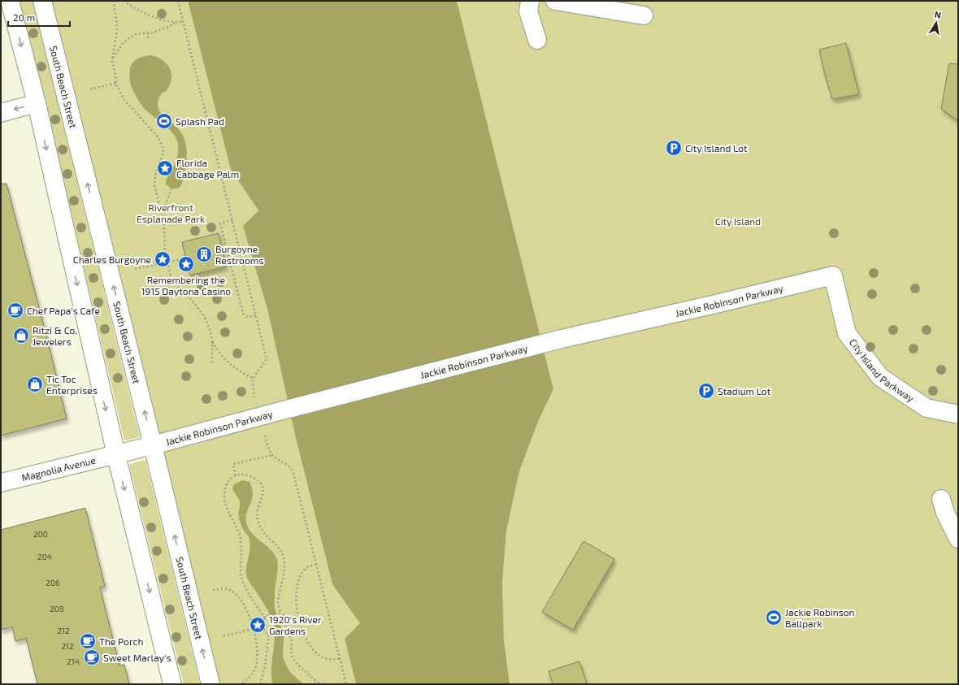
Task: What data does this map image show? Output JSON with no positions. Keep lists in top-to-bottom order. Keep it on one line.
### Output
{"streets":{"street":["South Beach Street","Jackie Robinson Parkway","City Island Parkway","Magnolia Avenue"]},"crossings":[["South Beach Street","Jackie Robinson Parkway"],["Jackie Robinson Parkway","City Island Parkway"],["Jackie Robinson Parkway","Magnolia Avenue"]],"parks":["Riverfront Esplanade Park","City Island"],"places":{"sports":["Splash Pad","Jackie Robinson Ballpark"],"parking":["City Island Lot","Stadium Lot"],"place":["Florida Cabbage Palm","Charles Burgoyne","Remembering the 1915 Daytona Casino","1920's River Gardens"],"building":["Burgoyne Restrooms"],"cafe":["Chef Papa's Cafe","The Porch","Sweet Marlay's"],"shop":["Ritzi & Co. Jewelers","Tic Toc Enterprises"]},"house_numbers":["200","204","206","208","212","212","214"],"scale_bar":"20 m","north":"top"}
